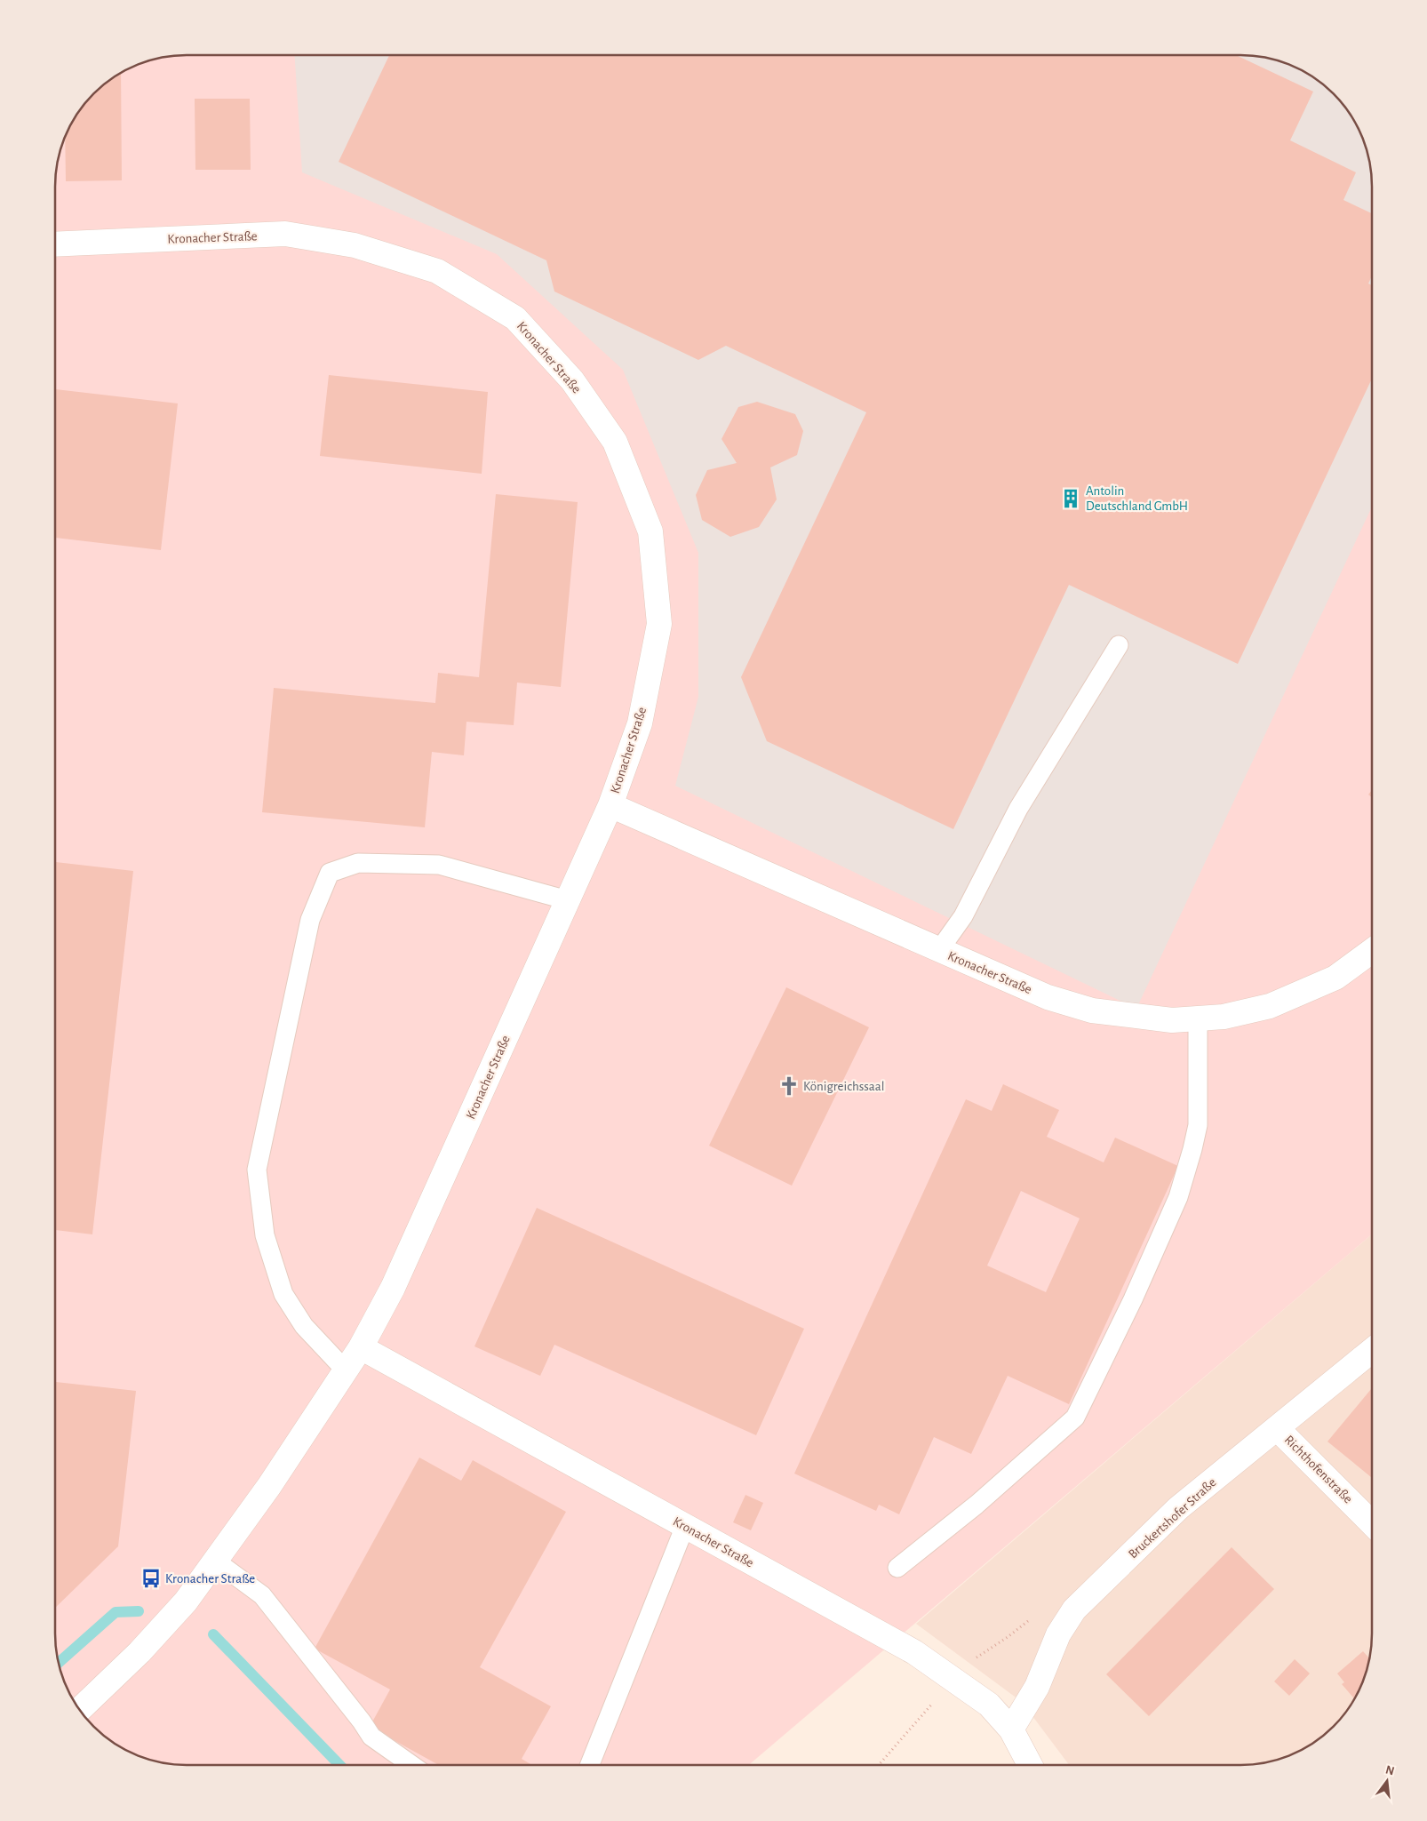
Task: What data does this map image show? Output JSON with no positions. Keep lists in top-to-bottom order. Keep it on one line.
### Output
{"streets":{"street":["Kronacher Straße","Richthofenstraße","Bruckertshofer Straße"]},"crossings":[["Kronacher Straße","Bruckertshofer Straße"],["Richthofenstraße","Bruckertshofer Straße"]],"places":{"building":["Antolin Deutschland GmbH"],"church":["Königreichssaal"],"bus stop":["Kronacher Straße"]},"north":"top"}
